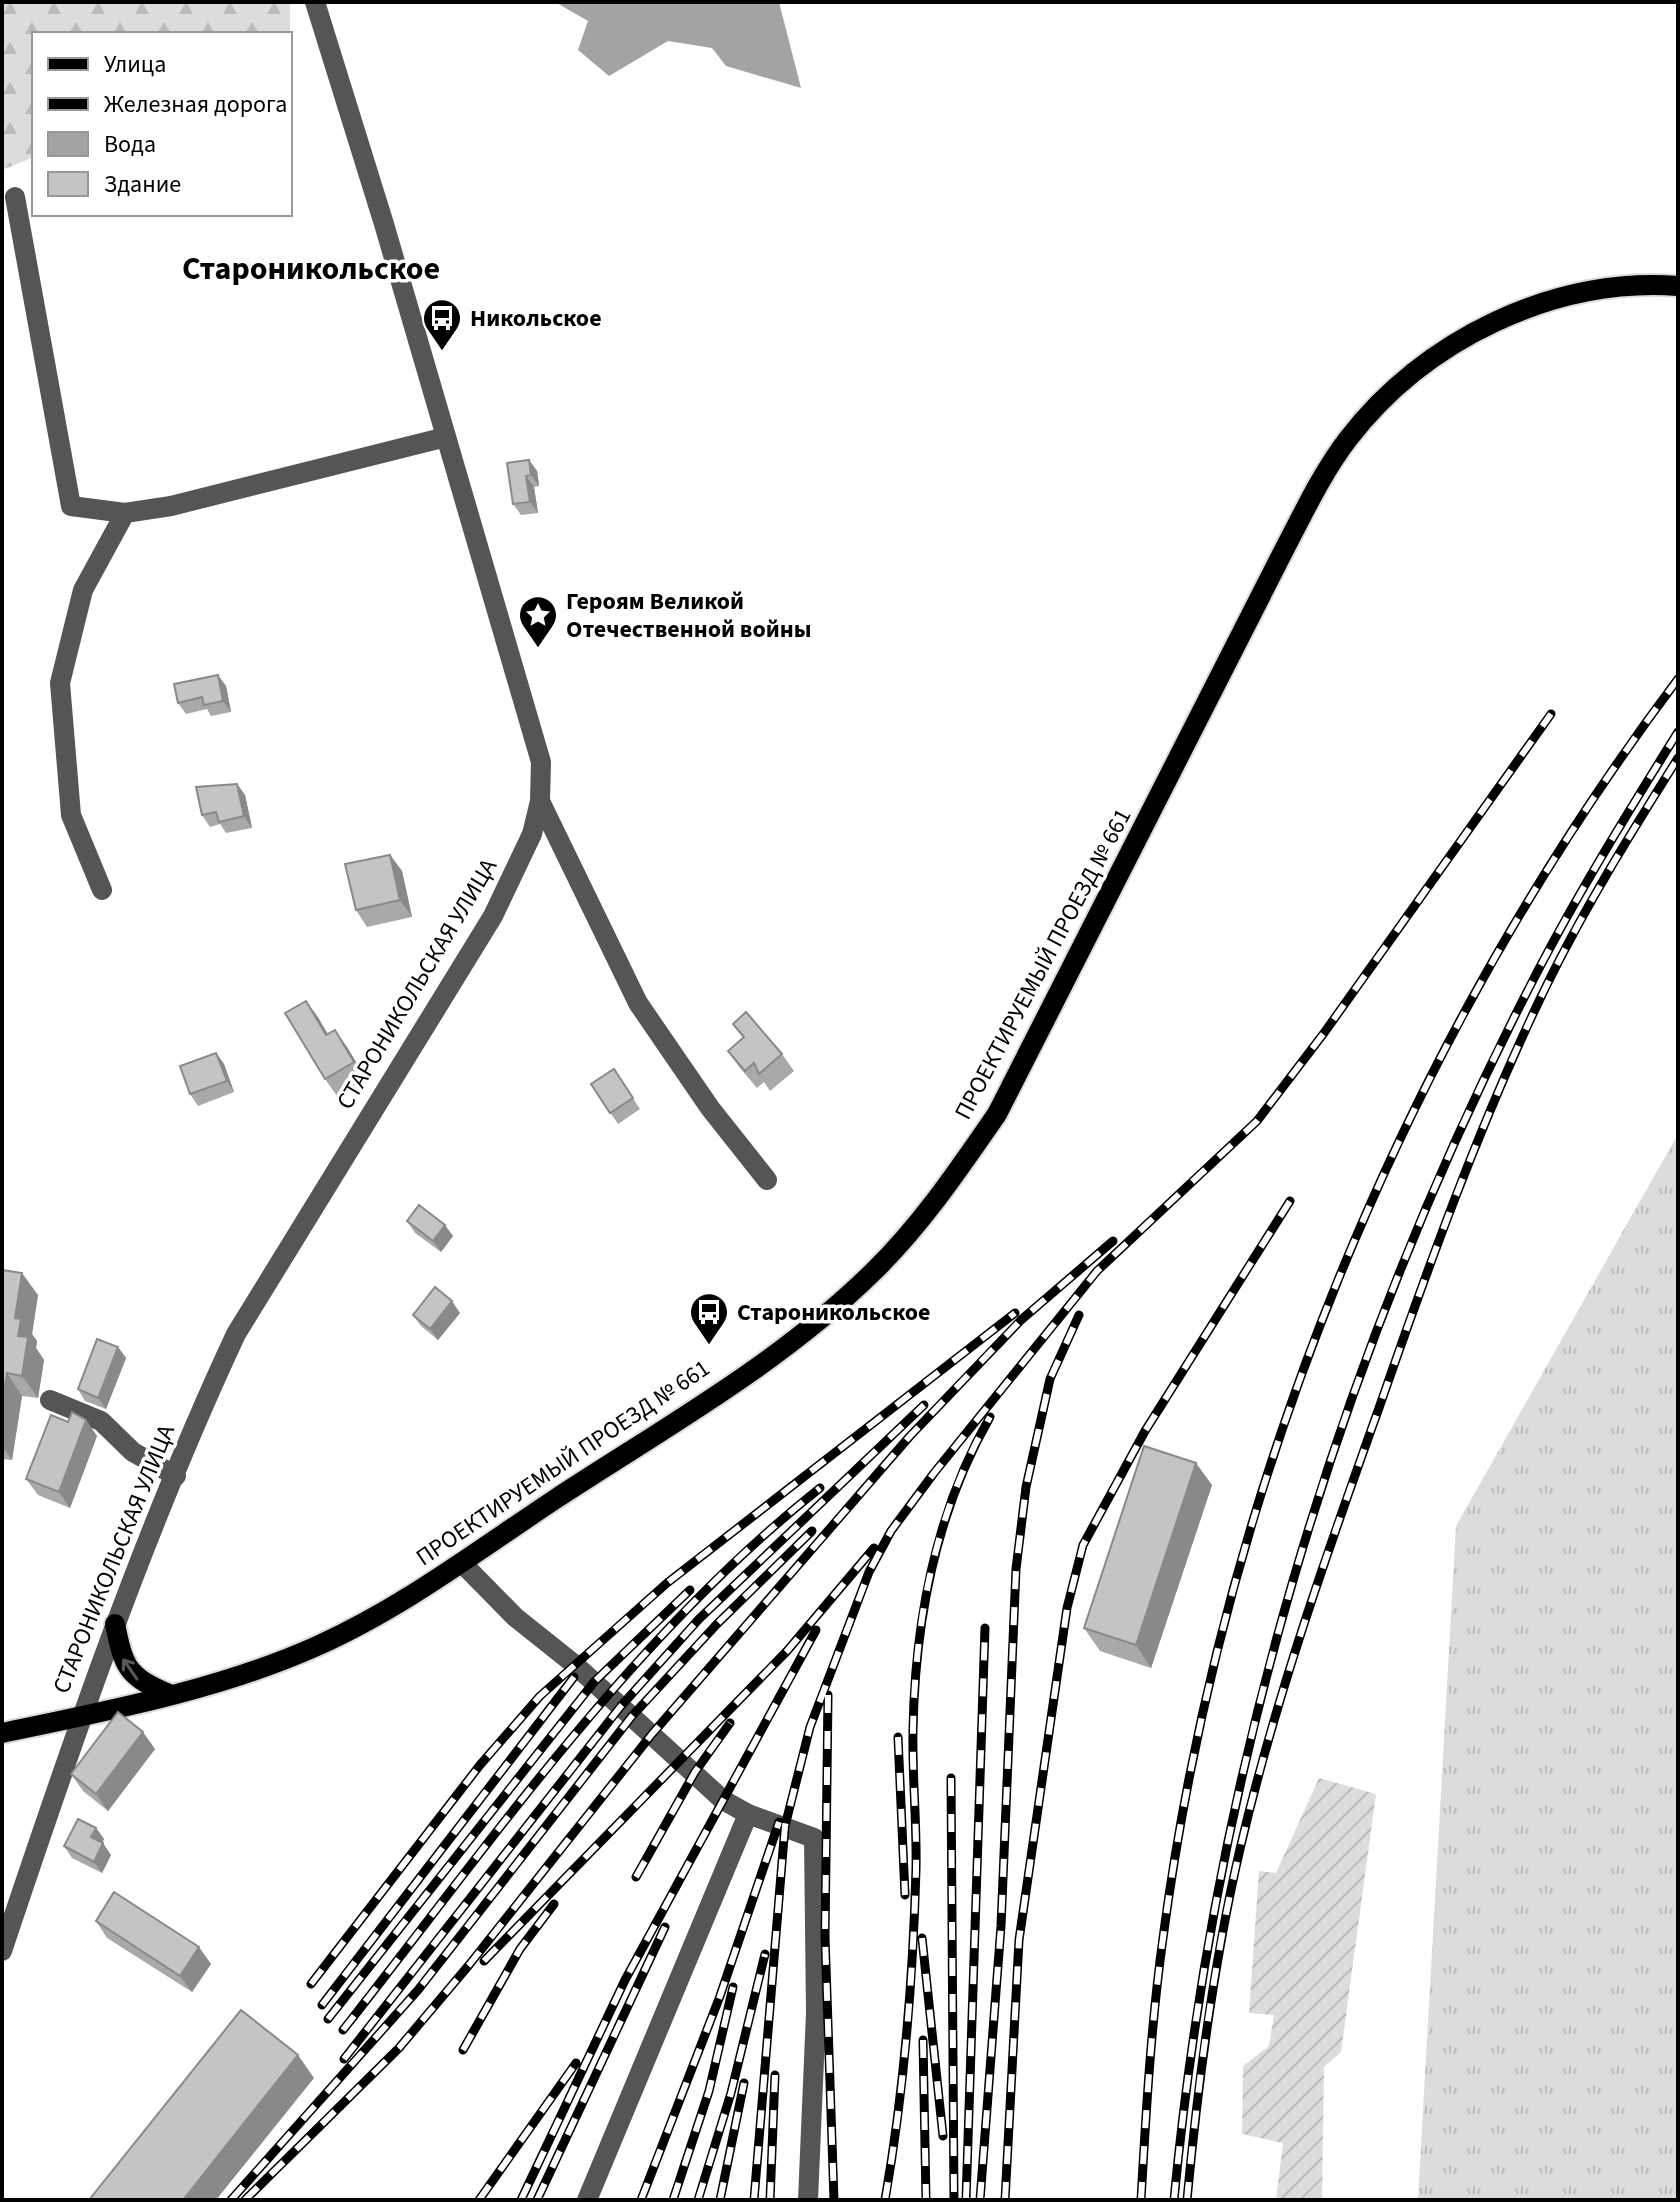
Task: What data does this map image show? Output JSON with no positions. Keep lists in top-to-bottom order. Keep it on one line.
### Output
{"streets":{"main road":["ПРОЕКТИРУЕМЫЙ ПРОЕЗД № 661"],"street":["СТАРОНИКОЛЬСКАЯ УЛИЦА"]},"crossings":[["ПРОЕКТИРУЕМЫЙ ПРОЕЗД № 661","СТАРОНИКОЛЬСКАЯ УЛИЦА"]],"districts":["Староникольское"],"places":{"bus stop":["Никольское","Староникольское"],"place":["Героям Великой Отечественной войны"]},"legend":["Улица","Железная дорога","Вода","Здание"]}
